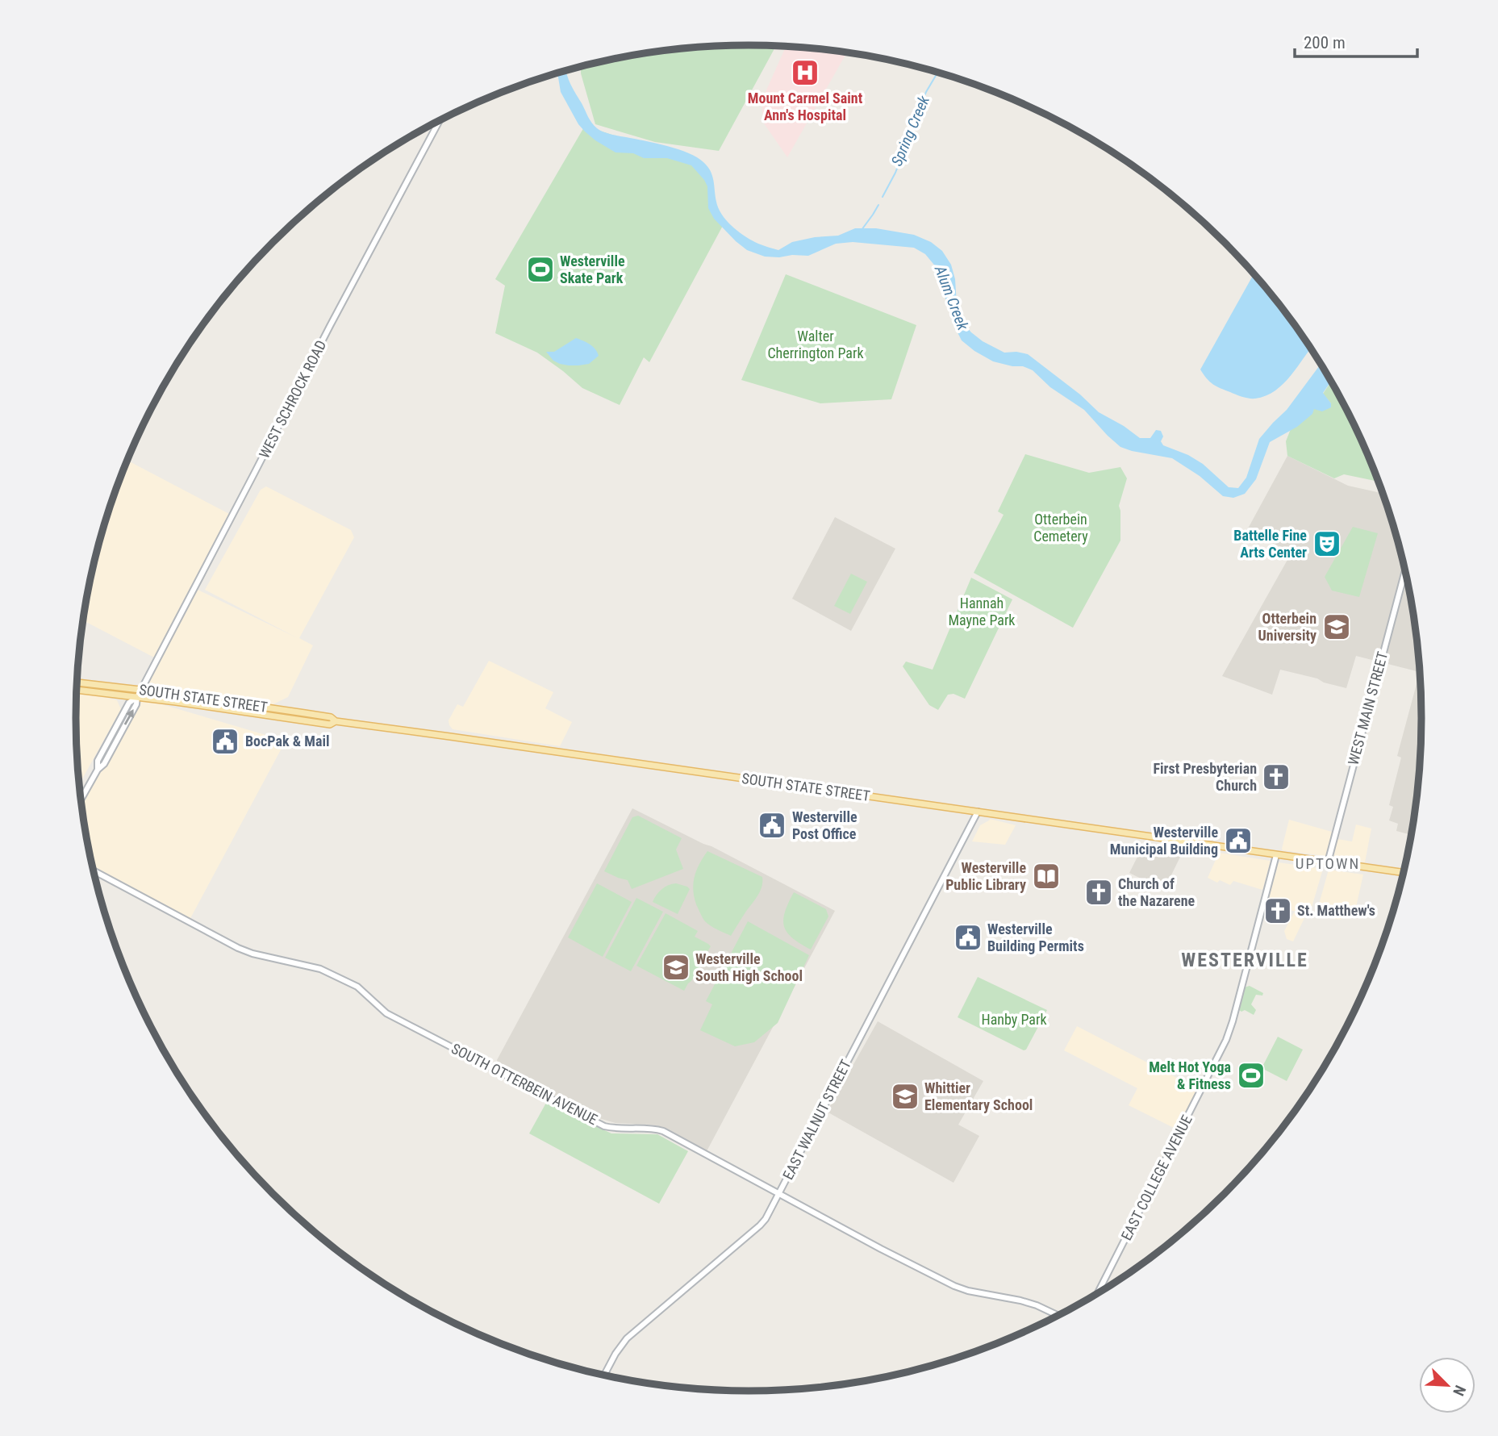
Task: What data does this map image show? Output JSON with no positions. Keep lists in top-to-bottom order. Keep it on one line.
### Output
{"streets":{"main road":["SOUTH STATE STREET"],"street":["WEST SCHROCK ROAD","WEST MAIN STREET","SOUTH OTTERBEIN AVENUE","EAST WALNUT STREET","EAST COLLEGE AVENUE"]},"crossings":[["WEST SCHROCK ROAD","SOUTH STATE STREET"],["SOUTH STATE STREET","WEST MAIN STREET"],["SOUTH STATE STREET","EAST WALNUT STREET"],["SOUTH STATE STREET","EAST COLLEGE AVENUE"],["SOUTH OTTERBEIN AVENUE","EAST WALNUT STREET"]],"districts":["UPTOWN","WESTERVILLE"],"water":["Spring Creek","Alum Creek"],"parks":["Walter Cherrington Park","Otterbein Cemetery","Hannah Mayne Park","Hanby Park"],"places":{"hospital":["Mount Carmel Saint Ann's Hospital"],"sports":["Westerville Skate Park","Melt Hot Yoga & Fitness"],"theatre":["Battelle Fine Arts Center"],"school or university":["Otterbein University","Westerville South High School","Whittier Elementary School"],"public building":["BocPak & Mail","Westerville Post Office","Westerville Municipal Building","Westerville Building Permits"],"church":["First Presbyterian Church","Church of the Nazarene","St. Matthew's"],"library":["Westerville Public Library"]},"scale_bar":"200 m","north":"bottom right"}
